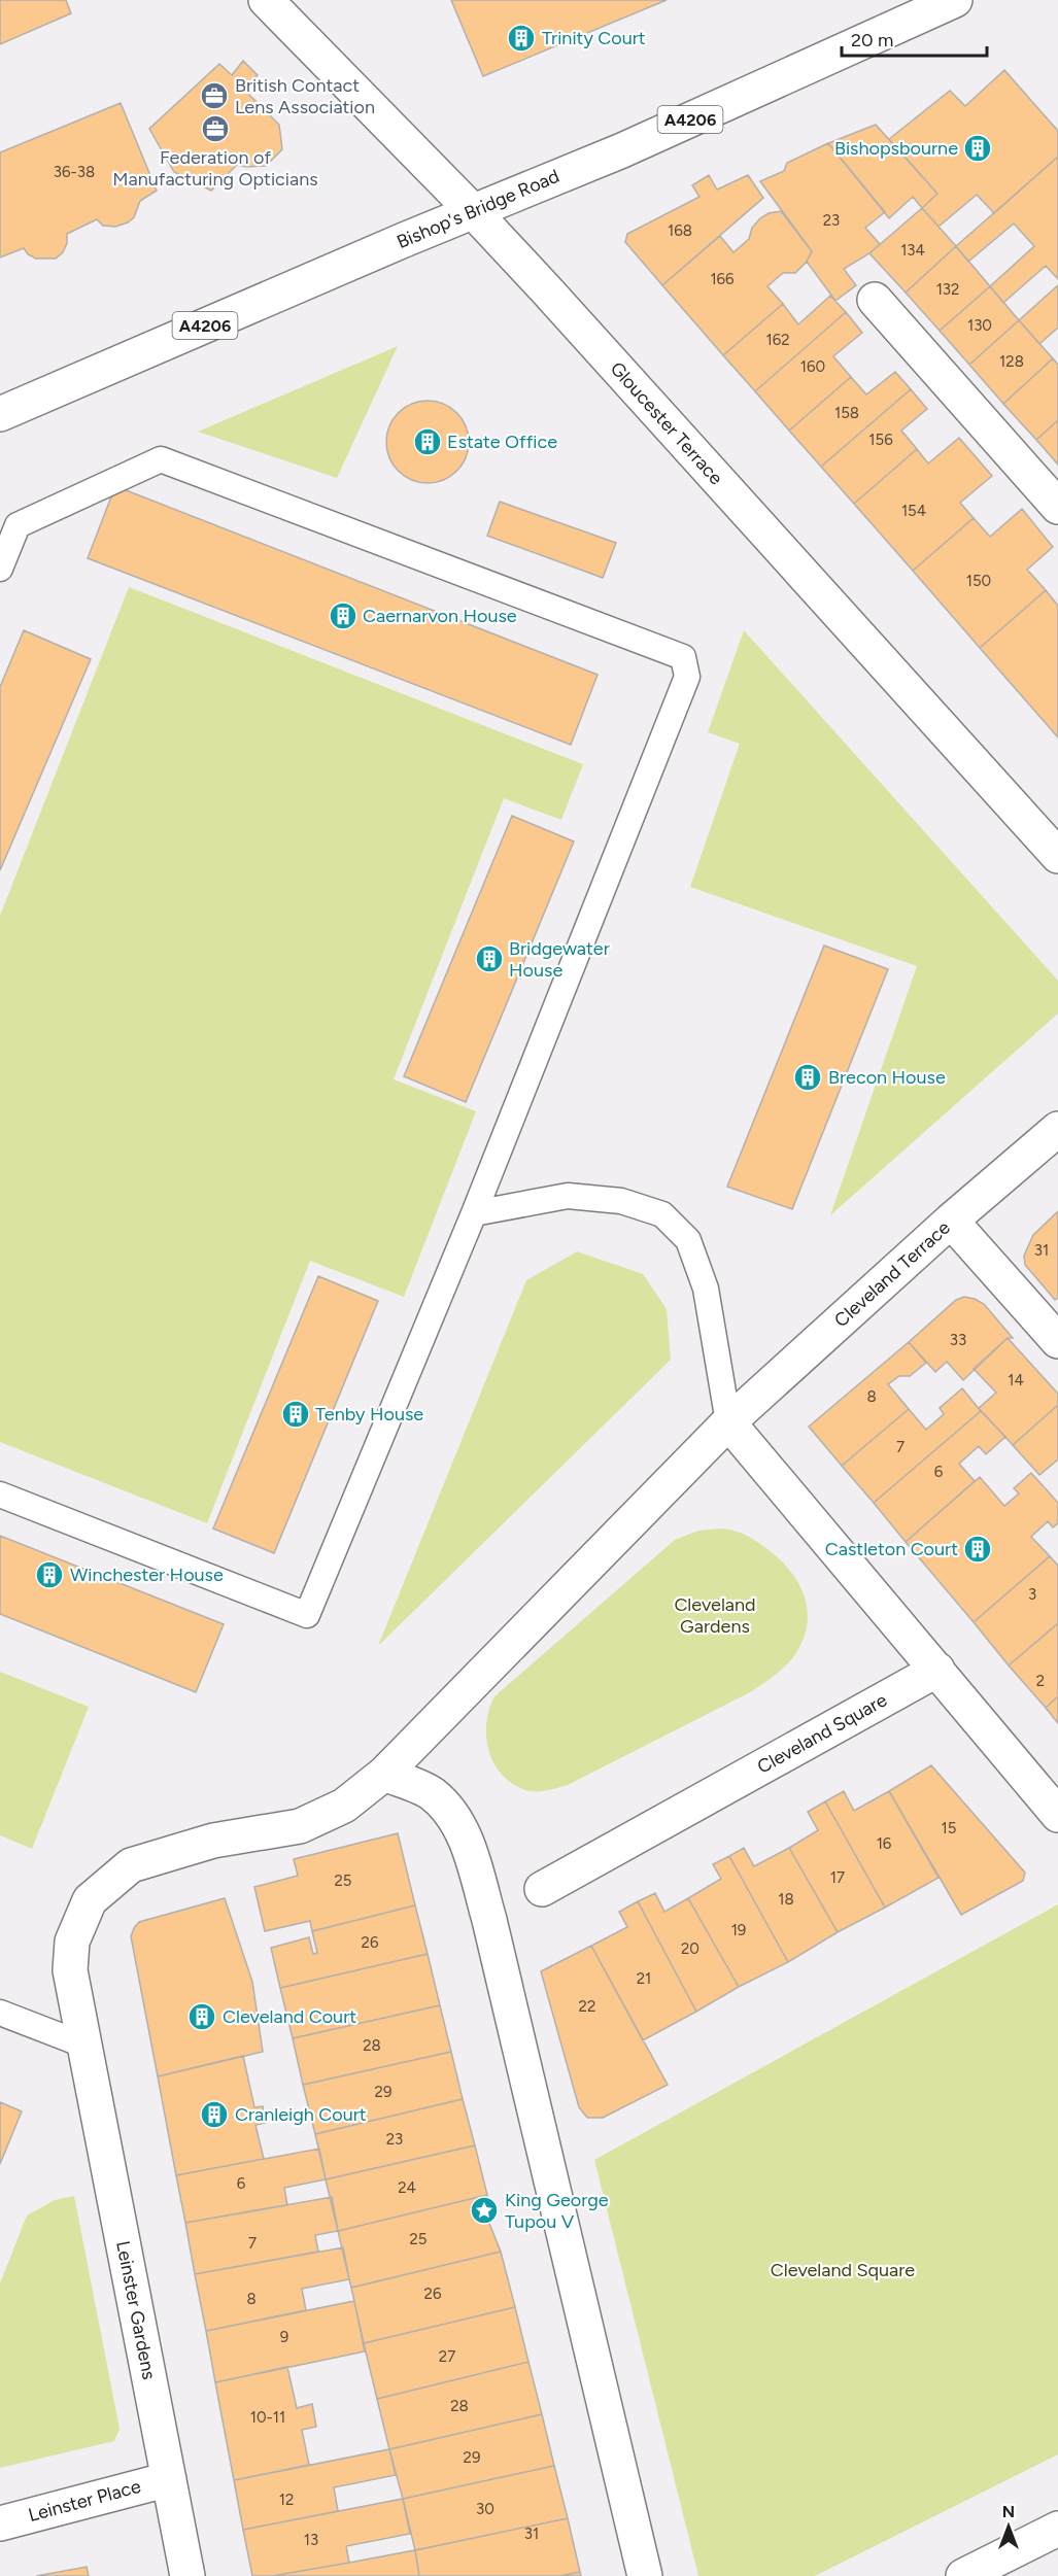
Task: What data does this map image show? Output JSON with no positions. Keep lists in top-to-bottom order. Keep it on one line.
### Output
{"streets":{"street":["A4206","Bishop's Bridge Road","Gloucester Terrace","Cleveland Terrace","Cleveland Square","Leinster Gardens","Leinster Place"]},"crossings":[["Bishop's Bridge Road","Gloucester Terrace"],["Leinster Gardens","Leinster Place"]],"parks":["Cleveland Gardens","Cleveland Square"],"places":{"building":["Trinity Court","Bishopsbourne","Estate Office","Caernarvon House","Bridgewater House","Brecon House","Tenby House","Castleton Court","Winchester House","Cleveland Court","Cranleigh Court"],"office":["British Contact Lens Association","Federation of Manufacturing Opticians"],"place":["King George Tupou V"]},"house_numbers":["36-38","23","168","134","166","132","130","162","128","160","158","156","154","150","31","33","14","8","7","6","3","2","15","16","17","25","18","19","26","20","21","22","28","29","23","6","24","25","7","26","8","9","27","28","10-11","29","12","30","31","13"],"scale_bar":"20 m","north":"top"}
